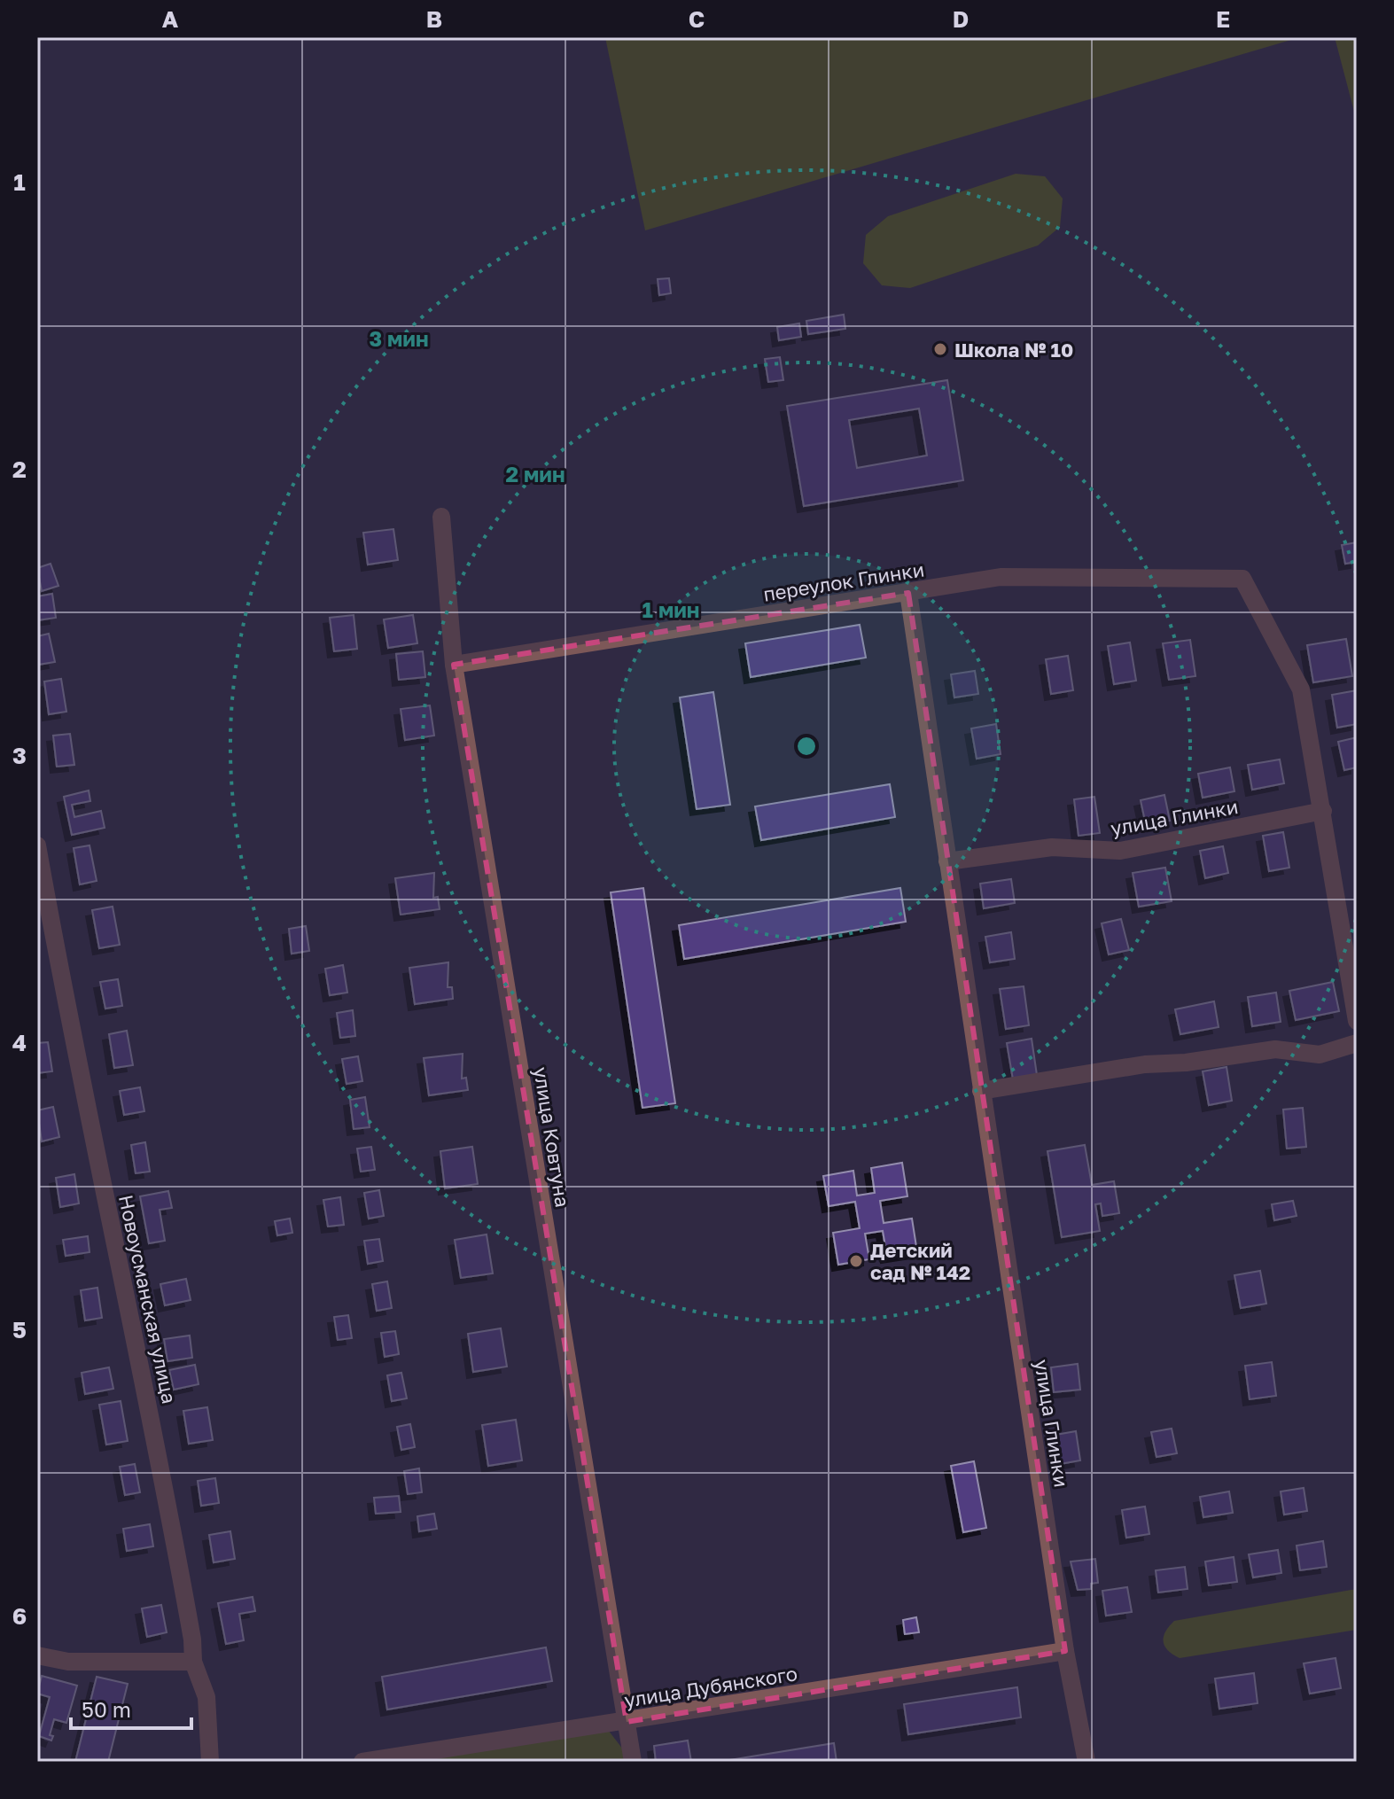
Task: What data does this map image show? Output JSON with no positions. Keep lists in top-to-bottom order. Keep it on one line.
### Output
{"streets":{"street":["переулок Глинки","улица Глинки","улица Ковтуна","Новоусманская улица","улица Дубянского"]},"crossings":[["переулок Глинки","улица Глинки"],["переулок Глинки","улица Ковтуна"],["улица Глинки","улица Дубянского"],["улица Ковтуна","улица Дубянского"]],"places":["Школа № 10","Детский сад № 142"],"scale_bar":"50 m","grid":{"columns":["A","B","C","D","E"],"rows":["1","2","3","4","5","6"]},"rings":["3 мин","2 мин","1 мин"]}
